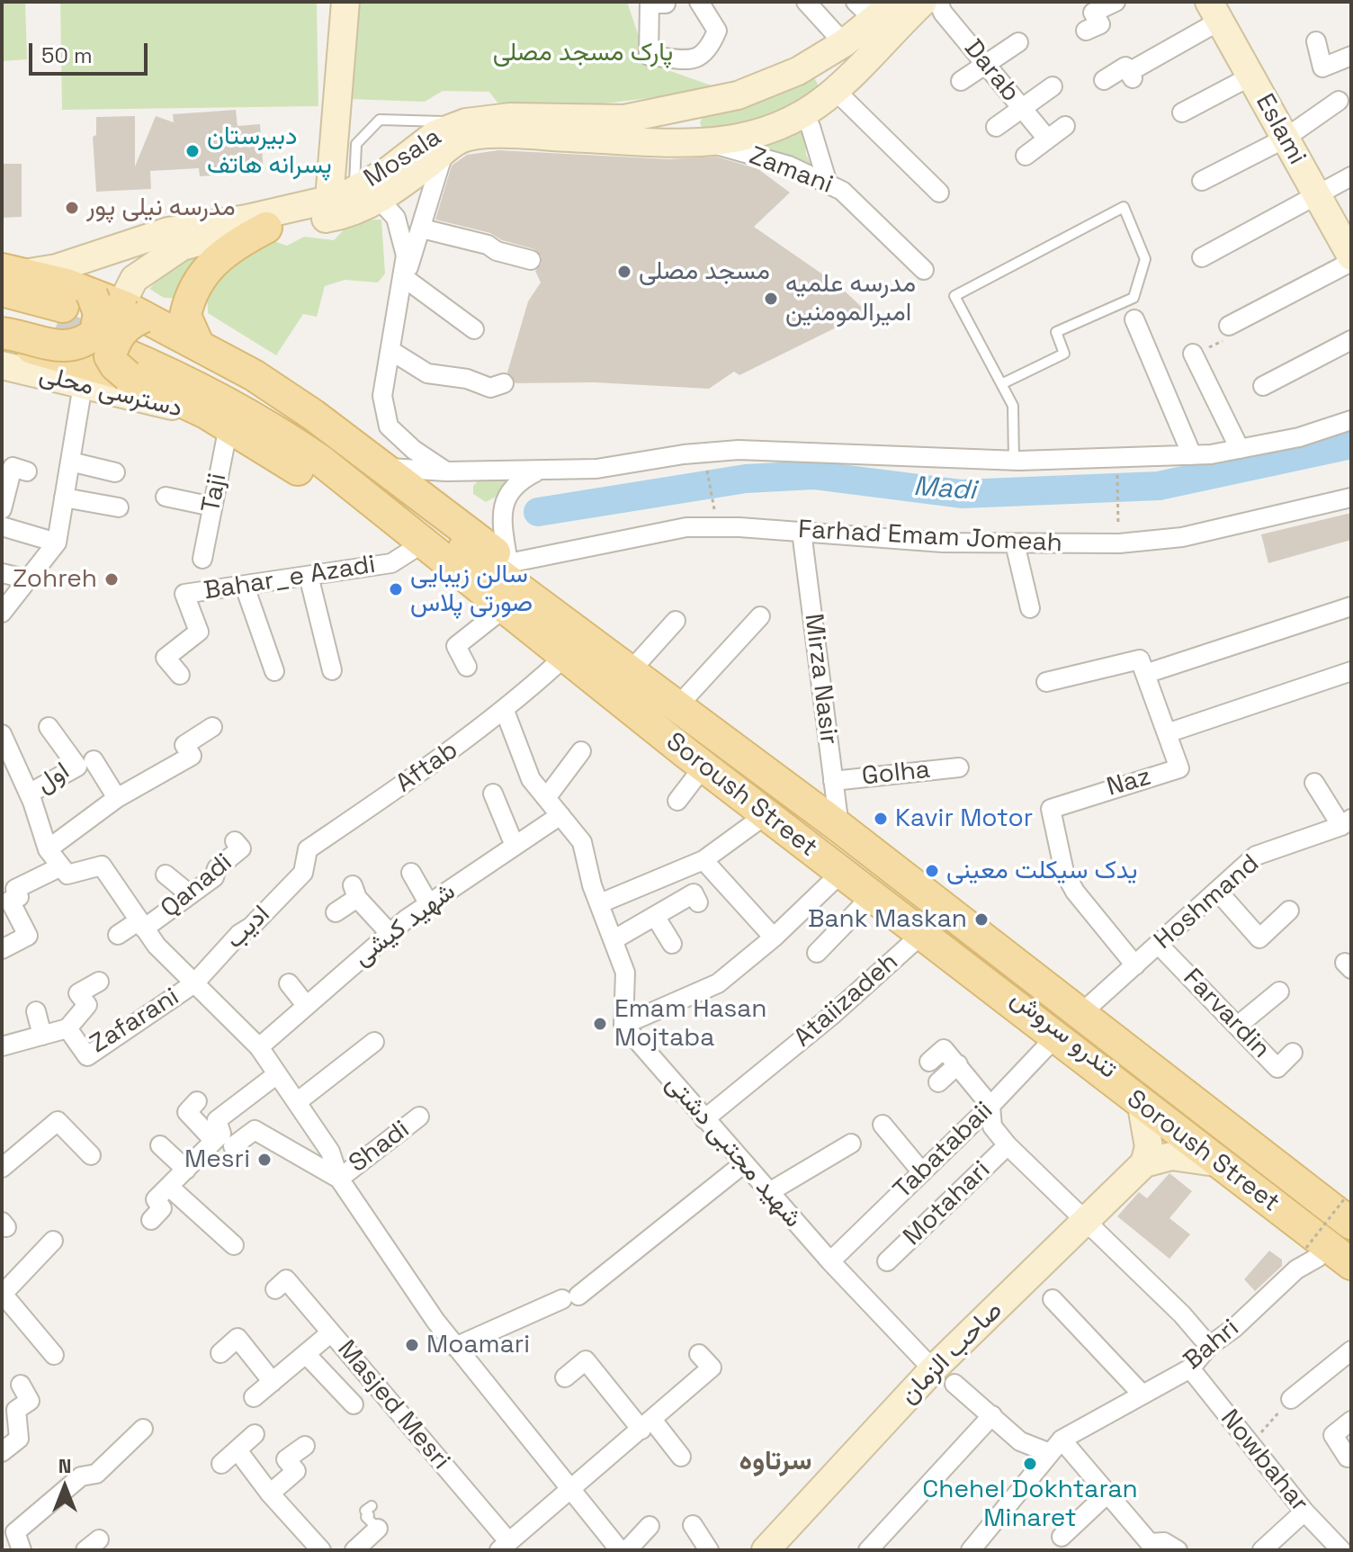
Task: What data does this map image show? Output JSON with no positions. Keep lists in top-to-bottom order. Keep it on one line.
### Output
{"streets":{"main road":["Eslami","Mosala","دسترسی محلی","Soroush Street","صاحب الزمان"],"street":["Darab","Zamani","Taji","Farhad Emam Jomeah","Bahar_e Azadi","Mirza Nasir","Aftab","Golha","اول","Naz","Qanadi","Hoshmand","شهید کیشی","ادیب","Ataiizadeh","Farvardin","Zafarani","Shadi","Tabatabaii","شهید مجتبی دشتی","Motahari","Bahri","Masjed Mesri","Nowbahar"],"lane":["تندرو سروش"]},"crossings":[["Mosala","Zamani"],["Mosala","Soroush Street"],["دسترسی محلی","Taji"],["Farhad Emam Jomeah","Mirza Nasir"],["Mirza Nasir","Golha"],["Mirza Nasir","Soroush Street"],["Aftab","ادیب"],["Naz","Hoshmand"],["Soroush Street","Hoshmand"],["Soroush Street","Ataiizadeh"],["Soroush Street","تندرو سروش"],["Soroush Street","Tabatabaii"],["Soroush Street","Bahri"],["Hoshmand","Farvardin"],["ادیب","Zafarani"],["Ataiizadeh","تندرو سروش"],["Ataiizadeh","شهید مجتبی دشتی"],["تندرو سروش","Bahri"],["Tabatabaii","شهید مجتبی دشتی"],["شهید مجتبی دشتی","Bahri"],["شهید مجتبی دشتی","صاحب الزمان"],["Bahri","Nowbahar"]],"districts":["سرتاوه"],"water":["Madi"],"parks":["پارک مسجد مصلی"],"places":["دبیرستان پسرانه هاتف","مدرسه نیلی پور","مسجد مصلی","مدرسه علمیه امیرالمومنین","Zohreh","سالن زیبایی صورتی پلاس","Kavir Motor","یدک سیکلت معینی","Bank Maskan","Emam Hasan Mojtaba","Mesri","Moamari","Chehel Dokhtaran Minaret"],"scale_bar":"50 m","north":"top"}
